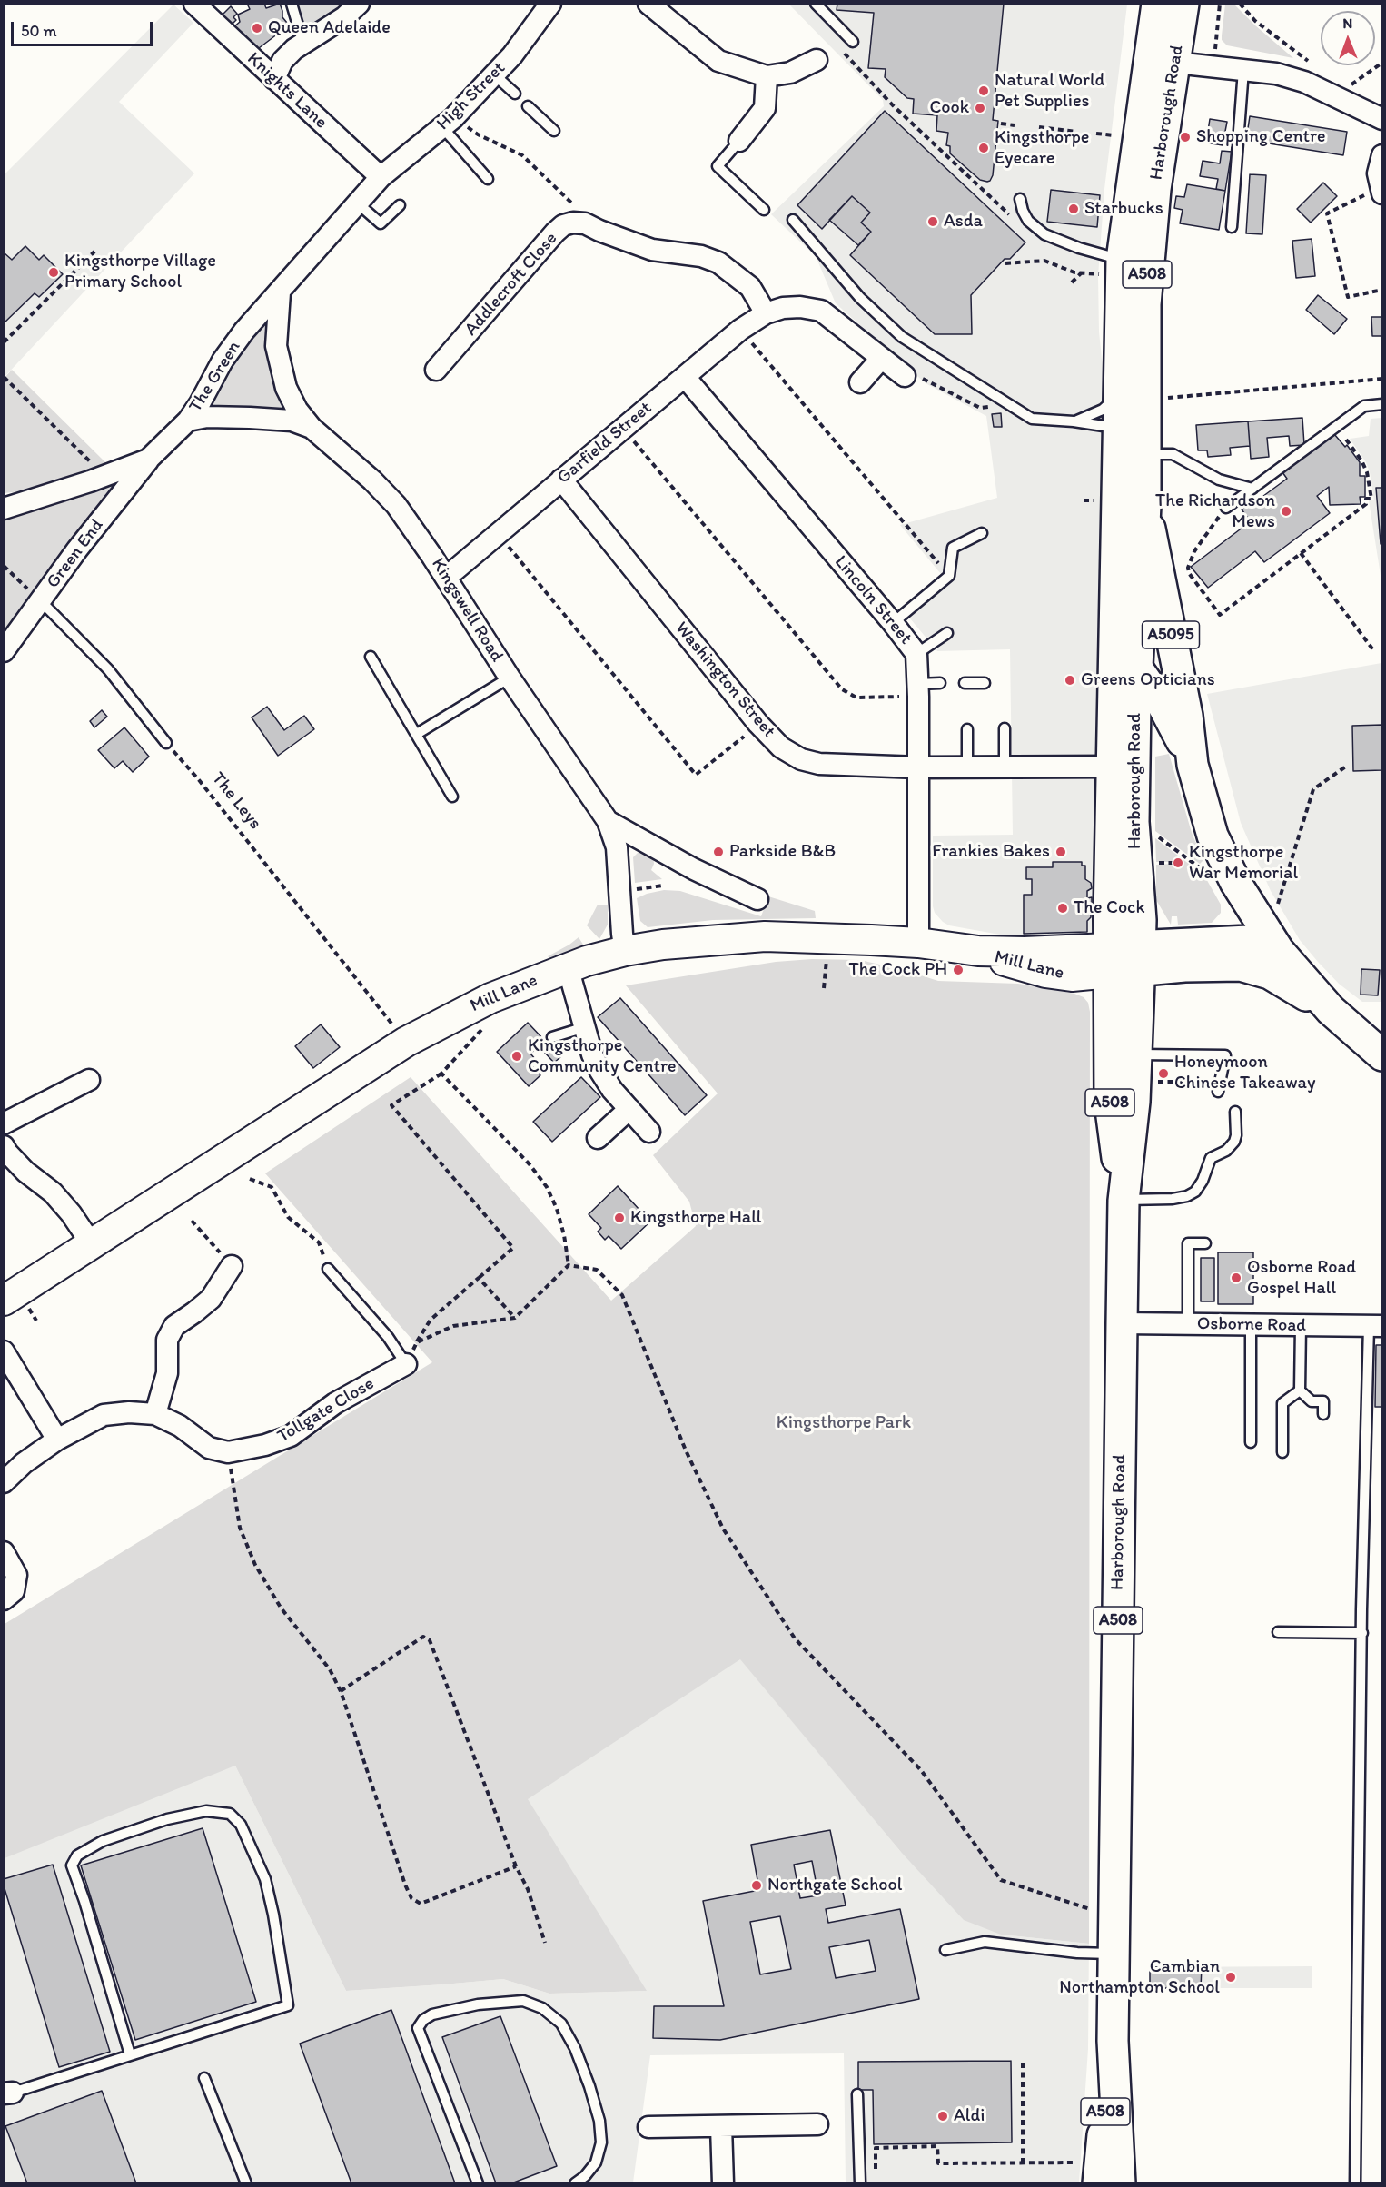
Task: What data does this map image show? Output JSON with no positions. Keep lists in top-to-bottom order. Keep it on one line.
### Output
{"streets":{"main road":["Harborough Road","A508","A5095"],"street":["Knights Lane","High Street","Addlecroft Close","The Green","Garfield Street","Green End","Lincoln Street","Kingswell Road","Washington Street","Mill Lane","Osborne Road","Tollgate Close"],"path":["The Leys"]},"crossings":[["Knights Lane","High Street"],["Knights Lane","The Green"],["High Street","The Green"],["Harborough Road","A508"],["Harborough Road","A5095"],["Harborough Road","Washington Street"],["Harborough Road","Mill Lane"],["Harborough Road","Osborne Road"],["The Green","Green End"],["The Green","Kingswell Road"],["Garfield Street","Lincoln Street"],["Garfield Street","Kingswell Road"],["Garfield Street","Washington Street"],["Lincoln Street","Washington Street"],["Lincoln Street","Mill Lane"],["Kingswell Road","Mill Lane"],["A5095","Mill Lane"]],"parks":["Kingsthorpe Park"],"places":["Queen Adelaide","Natural World Pet Supplies","Cook","Shopping Centre","Kingsthorpe Eyecare","Starbucks","Asda","Kingsthorpe Village Primary School","The Richardson Mews","Greens Opticians","Parkside B&B","Frankies Bakes","Kingsthorpe War Memorial","The Cock","The Cock PH","Kingsthorpe Community Centre","Honeymoon Chinese Takeaway","Kingsthorpe Hall","Osborne Road Gospel Hall","Northgate School","Cambian Northampton School","Aldi"],"scale_bar":"50 m","north":"top"}
